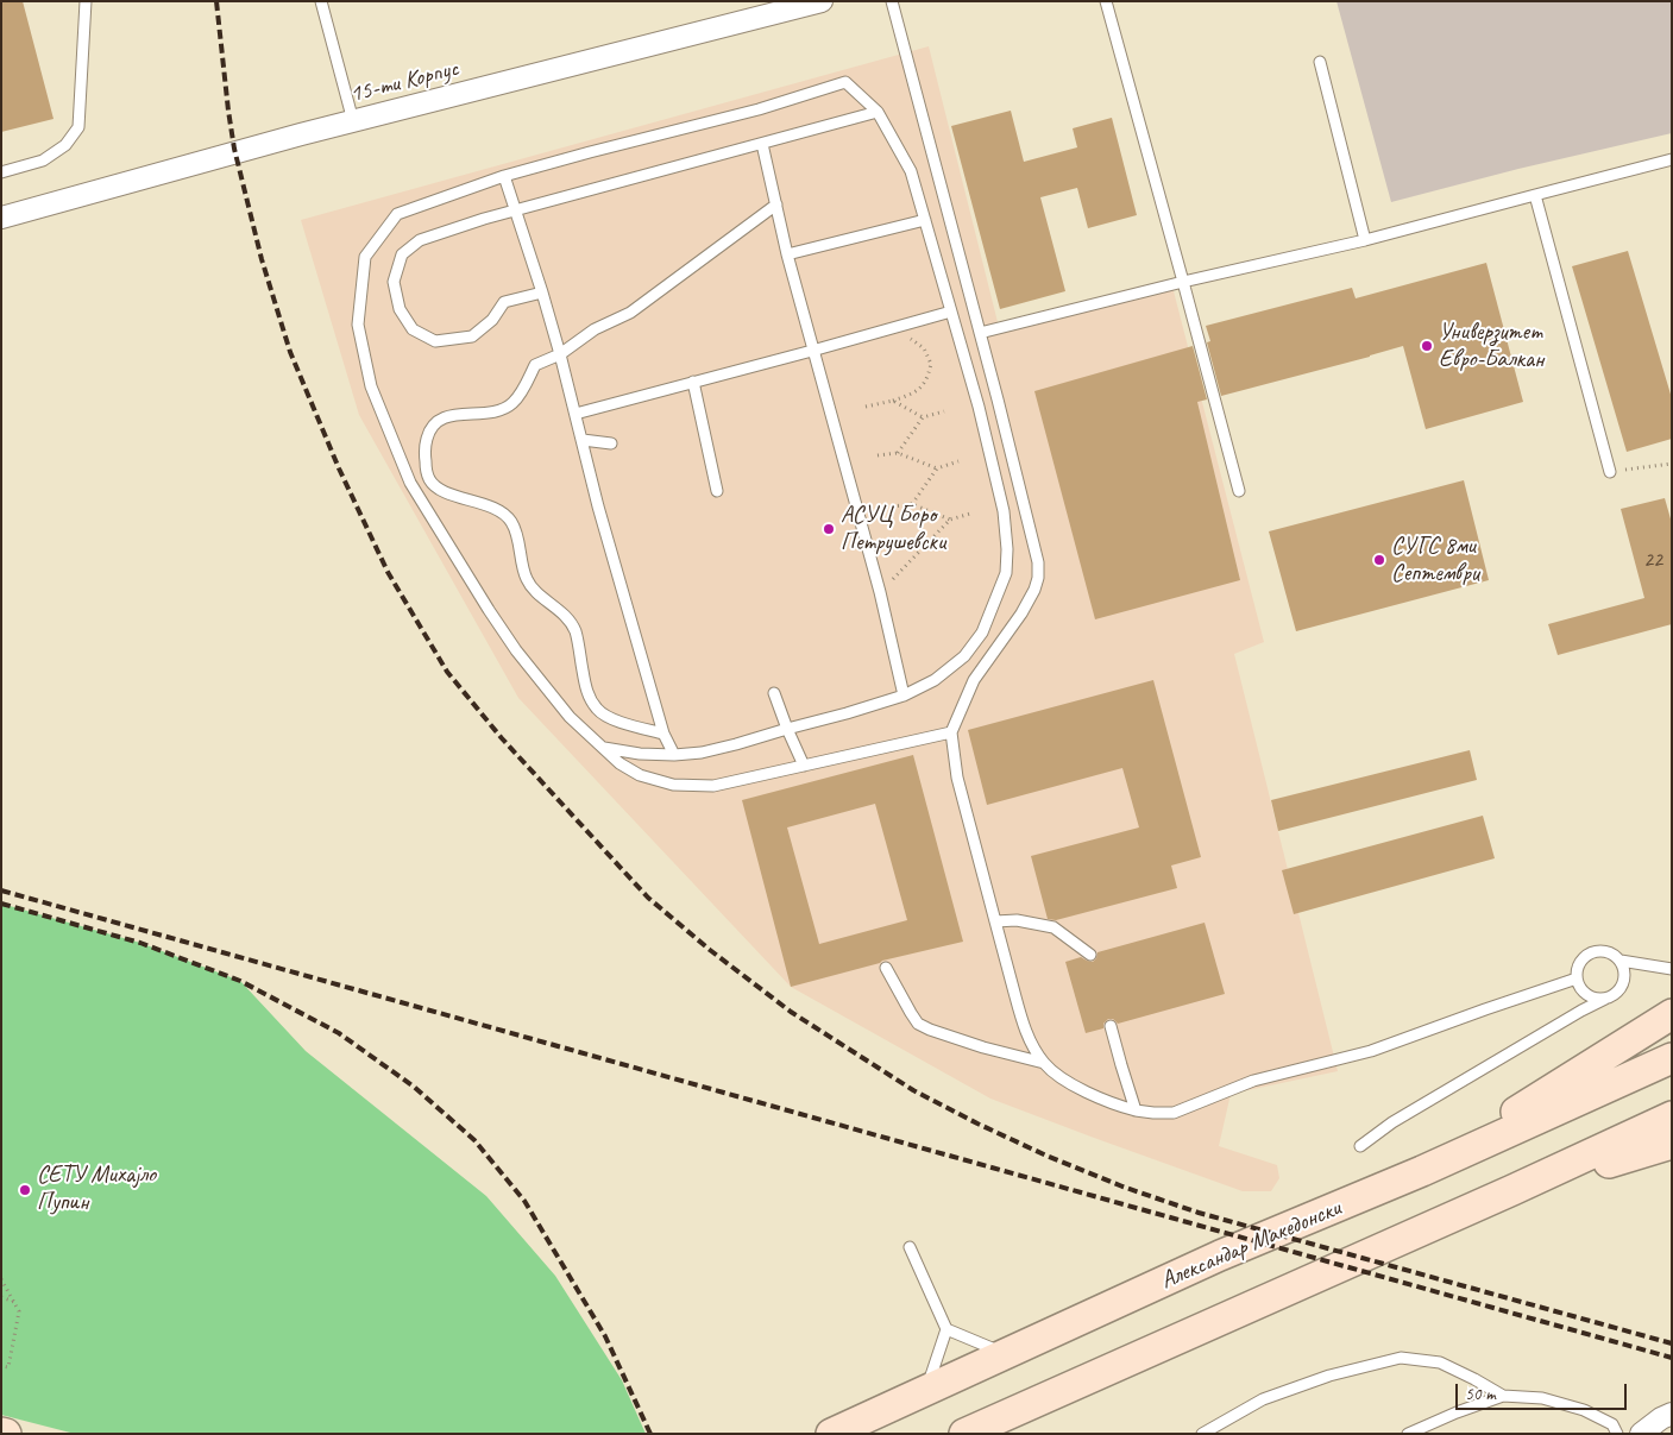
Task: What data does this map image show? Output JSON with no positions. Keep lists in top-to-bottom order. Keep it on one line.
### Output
{"streets":{"street":["15-ти Корпус","Александар Македонски"]},"places":["Универзитет Евро-Балкан","АСУЦ Боро Петрушевски","СУГС 8ми Септември","СЕТУ Михајло Пупин"],"house_numbers":["22"],"scale_bar":"50 m"}
